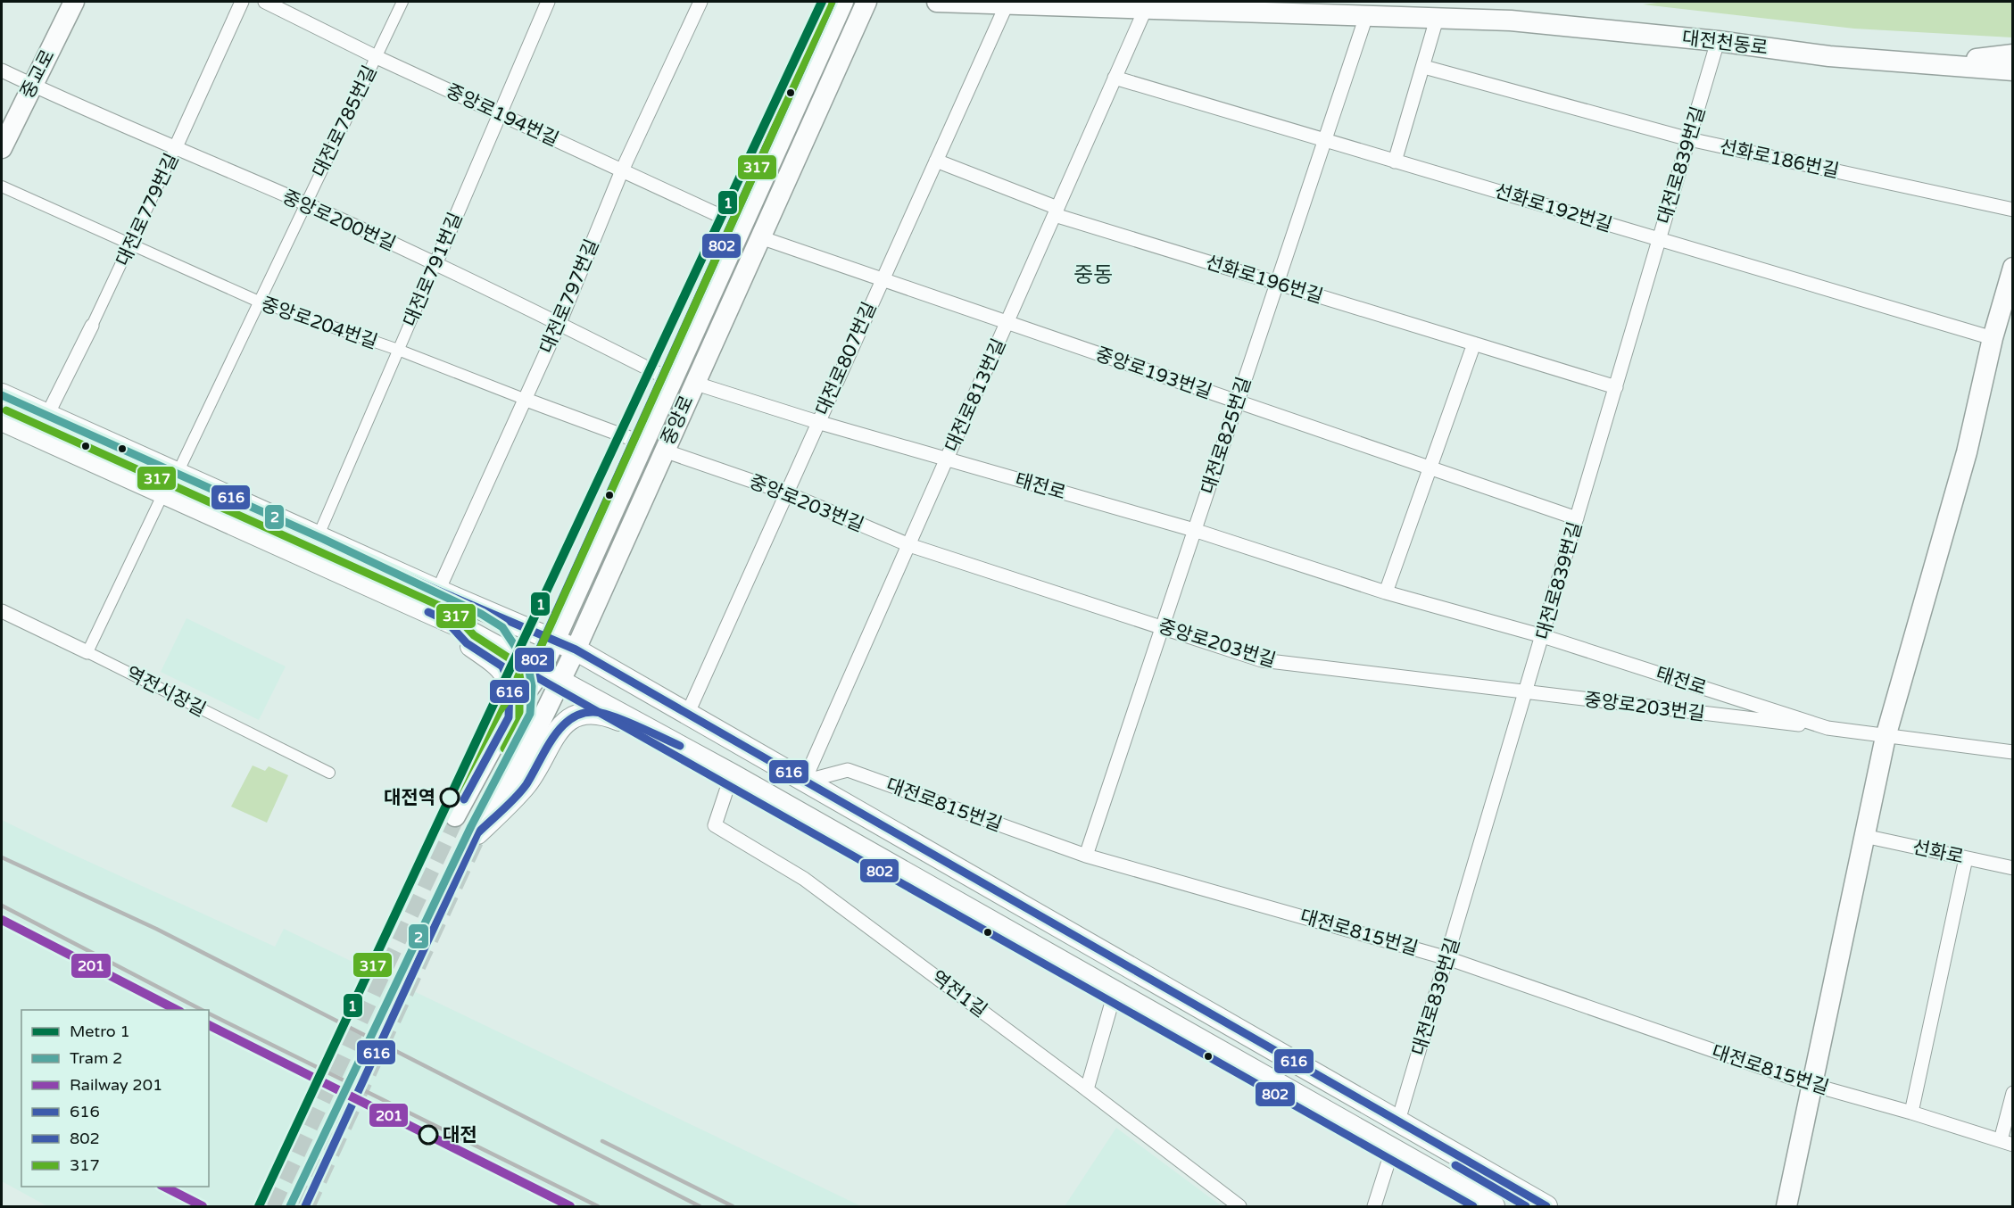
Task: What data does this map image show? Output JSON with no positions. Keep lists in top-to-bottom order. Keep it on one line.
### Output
{"streets":{"main road":["대전천동로","중교로","중앙로"],"street":["중앙로194번길","대전로785번길","선화로186번길","대전로839번길","선화로192번길","대전로779번길","중앙로200번길","대전로791번길","선화로196번길","대전로797번길","중앙로204번길","대전로807번길","중앙로193번길","대전로813번길","대전로825번길","태전로","중앙로203번길","역전시장길","대전로815번길","선화로","역전1길"]},"crossings":[["대전천동로","대전로839번길"],["대전천동로","대전로807번길"],["대전천동로","대전로813번길"],["대전천동로","대전로825번길"],["중교로","중앙로200번길"],["중앙로194번길","대전로785번길"],["중앙로194번길","대전로791번길"],["중앙로194번길","대전로797번길"],["중앙로194번길","중앙로"],["대전로785번길","중앙로200번길"],["대전로785번길","중앙로204번길"],["선화로186번길","대전로839번길"],["대전로839번길","선화로192번길"],["대전로839번길","선화로196번길"],["대전로839번길","중앙로193번길"],["대전로839번길","태전로"],["대전로839번길","중앙로203번길"],["대전로839번길","대전로815번길"],["선화로192번길","대전로813번길"],["선화로192번길","대전로825번길"],["대전로779번길","중앙로200번길"],["대전로779번길","중앙로204번길"],["중앙로200번길","대전로791번길"],["중앙로200번길","대전로797번길"],["중앙로200번길","중앙로"],["대전로791번길","중앙로204번길"],["선화로196번길","대전로807번길"],["선화로196번길","대전로813번길"],["선화로196번길","대전로825번길"],["대전로797번길","중앙로204번길"],["중앙로204번길","중앙로"],["대전로807번길","중앙로193번길"],["대전로807번길","태전로"],["대전로807번길","중앙로203번길"],["중앙로193번길","대전로813번길"],["중앙로193번길","중앙로"],["중앙로193번길","대전로825번길"],["대전로813번길","태전로"],["대전로813번길","중앙로203번길"],["대전로813번길","대전로815번길"],["중앙로","태전로"],["중앙로","중앙로203번길"],["대전로825번길","태전로"],["대전로825번길","중앙로203번길"],["대전로825번길","대전로815번길"],["태전로","중앙로203번길"]],"districts":["중동"],"places":["대전역","대전"],"lines":["metro line 1","transit line 802","transit line 317","transit line 616","tram line 2","rail line 201"],"legend":["Metro 1","Tram 2","Railway 201","616","802","317"]}
